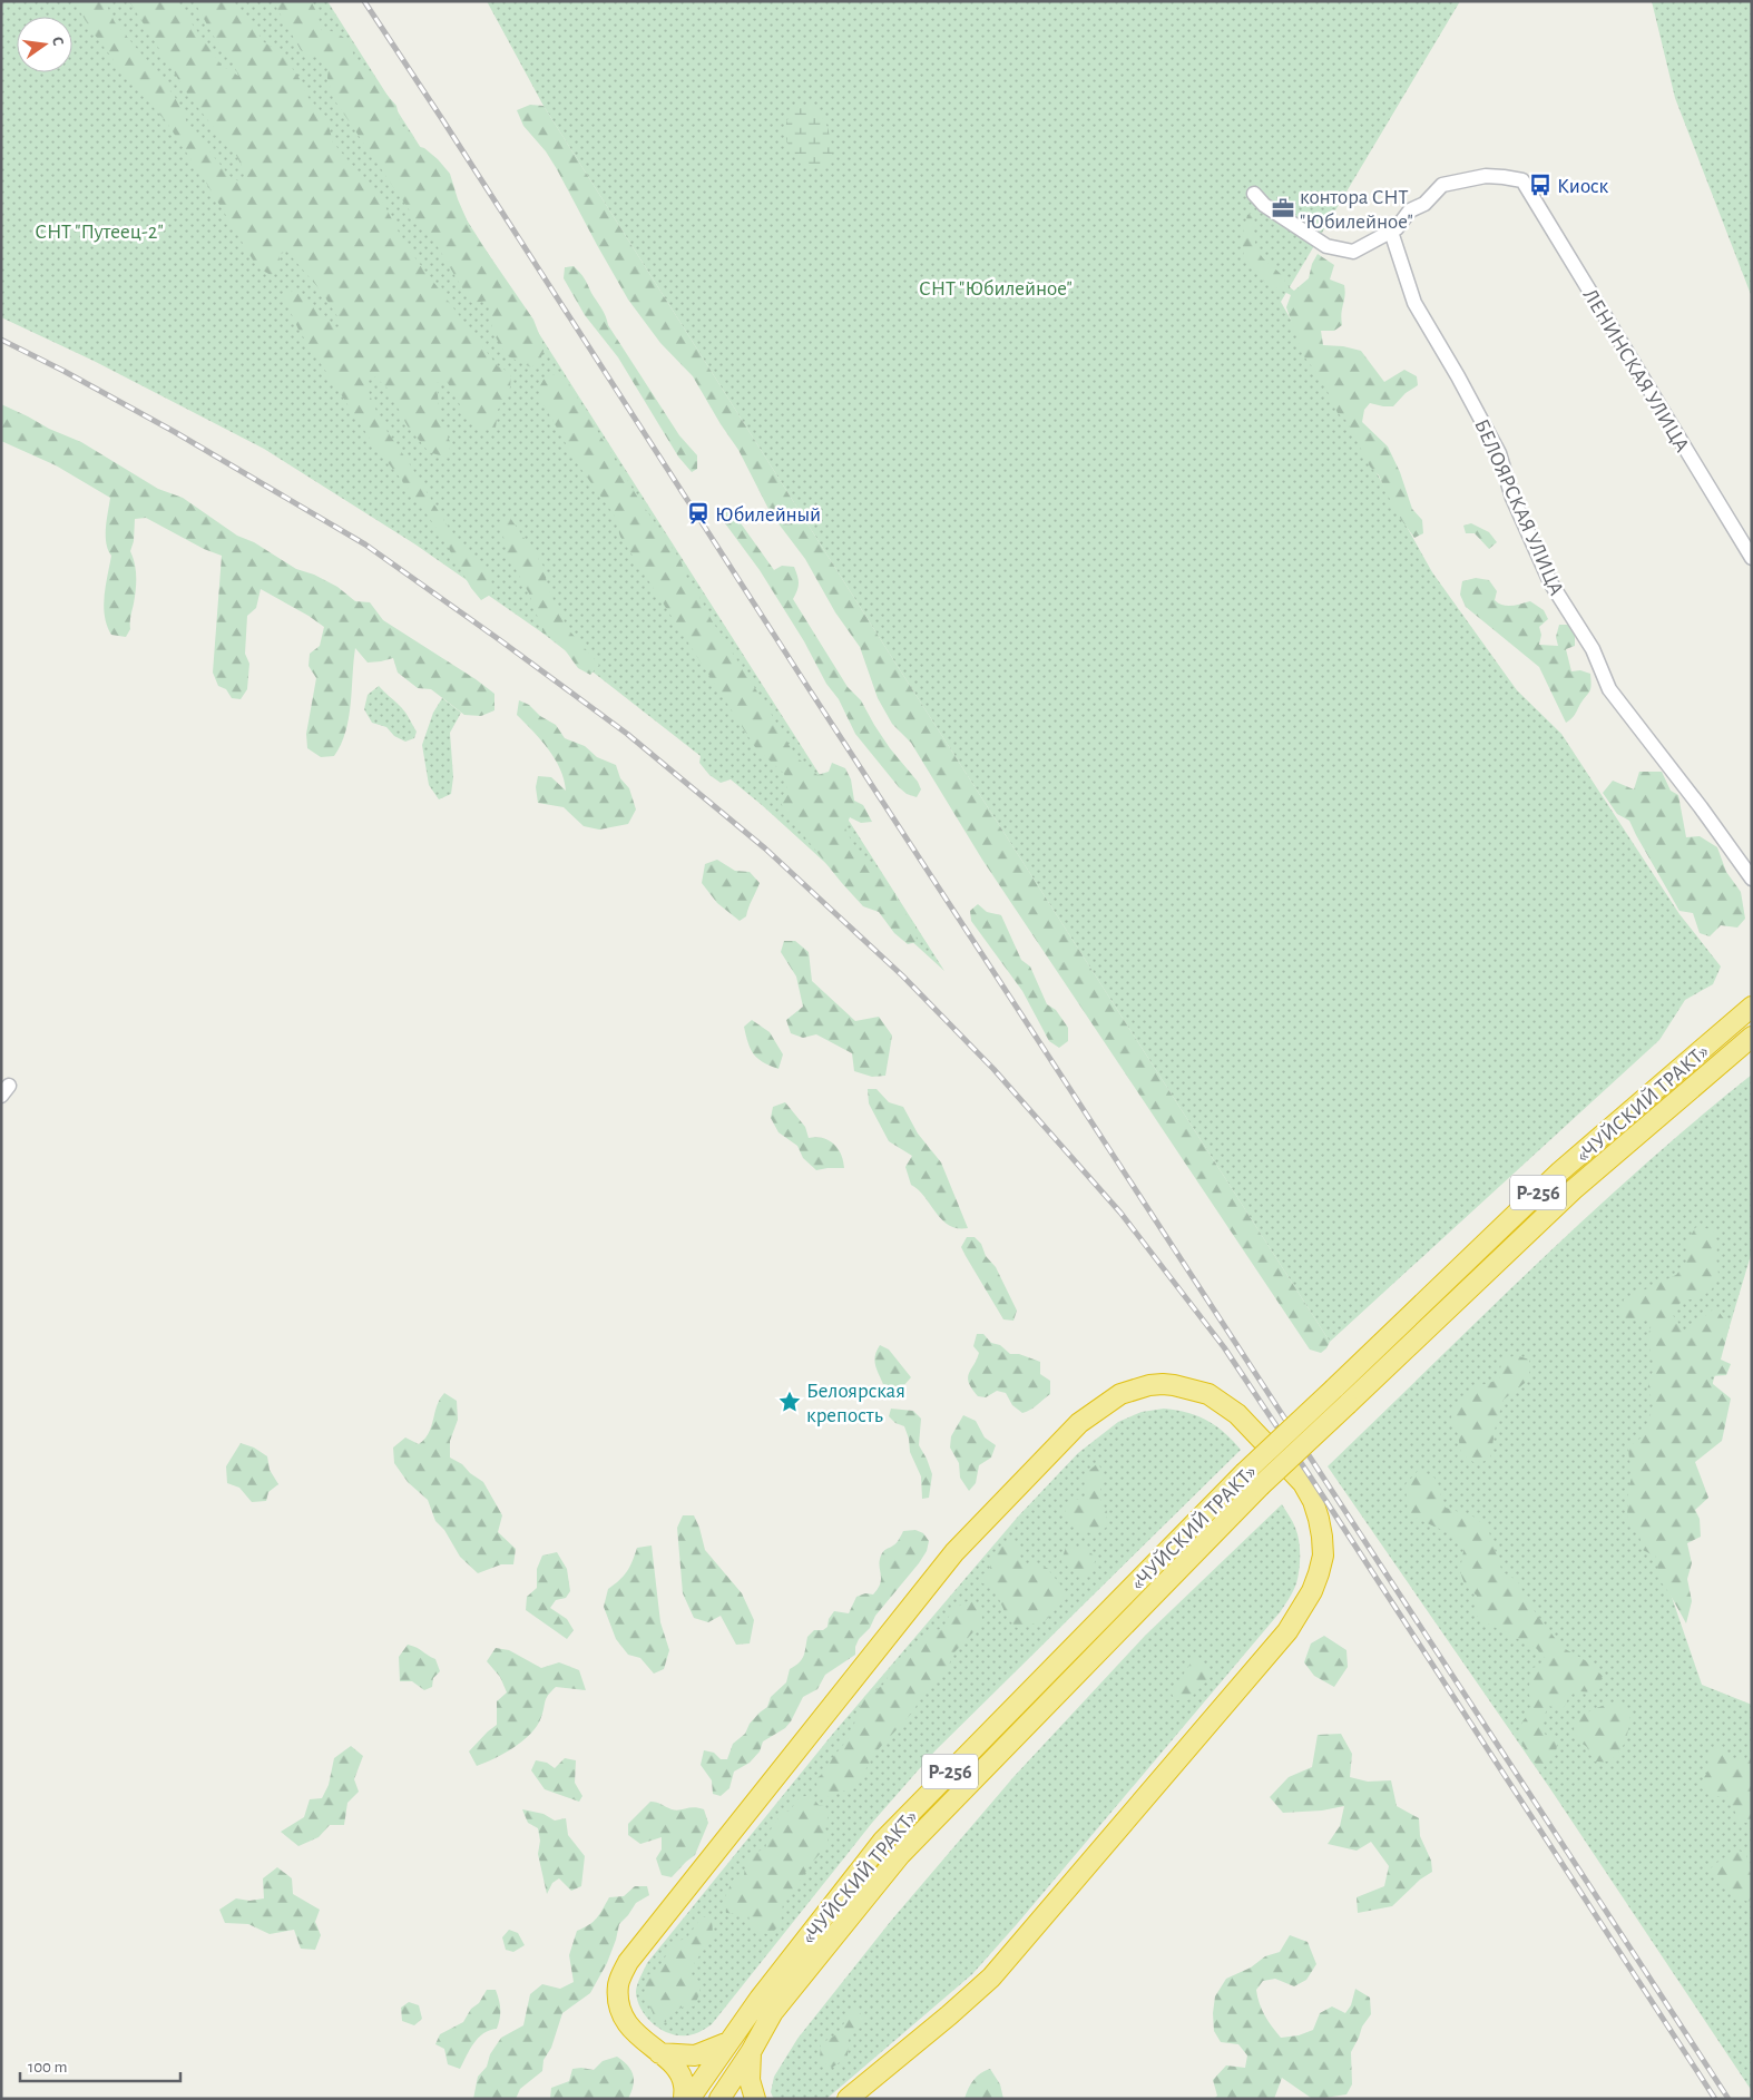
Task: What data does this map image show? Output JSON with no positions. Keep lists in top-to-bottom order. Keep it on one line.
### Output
{"streets":{"highway":["«ЧУЙСКИЙ ТРАКТ»","Р-256"],"street":["ЛЕНИНСКАЯ УЛИЦА","БЕЛОЯРСКАЯ УЛИЦА"]},"crossings":[["ЛЕНИНСКАЯ УЛИЦА","БЕЛОЯРСКАЯ УЛИЦА"]],"parks":["СНТ \"Путеец-2\"","СНТ \"Юбилейное\""],"places":{"bus stop":["Киоск"],"office":["контора СНТ \"Юбилейное\""],"station":["Юбилейный"],"place":["Белоярская крепость"]},"scale_bar":"100 m","north":"right"}
